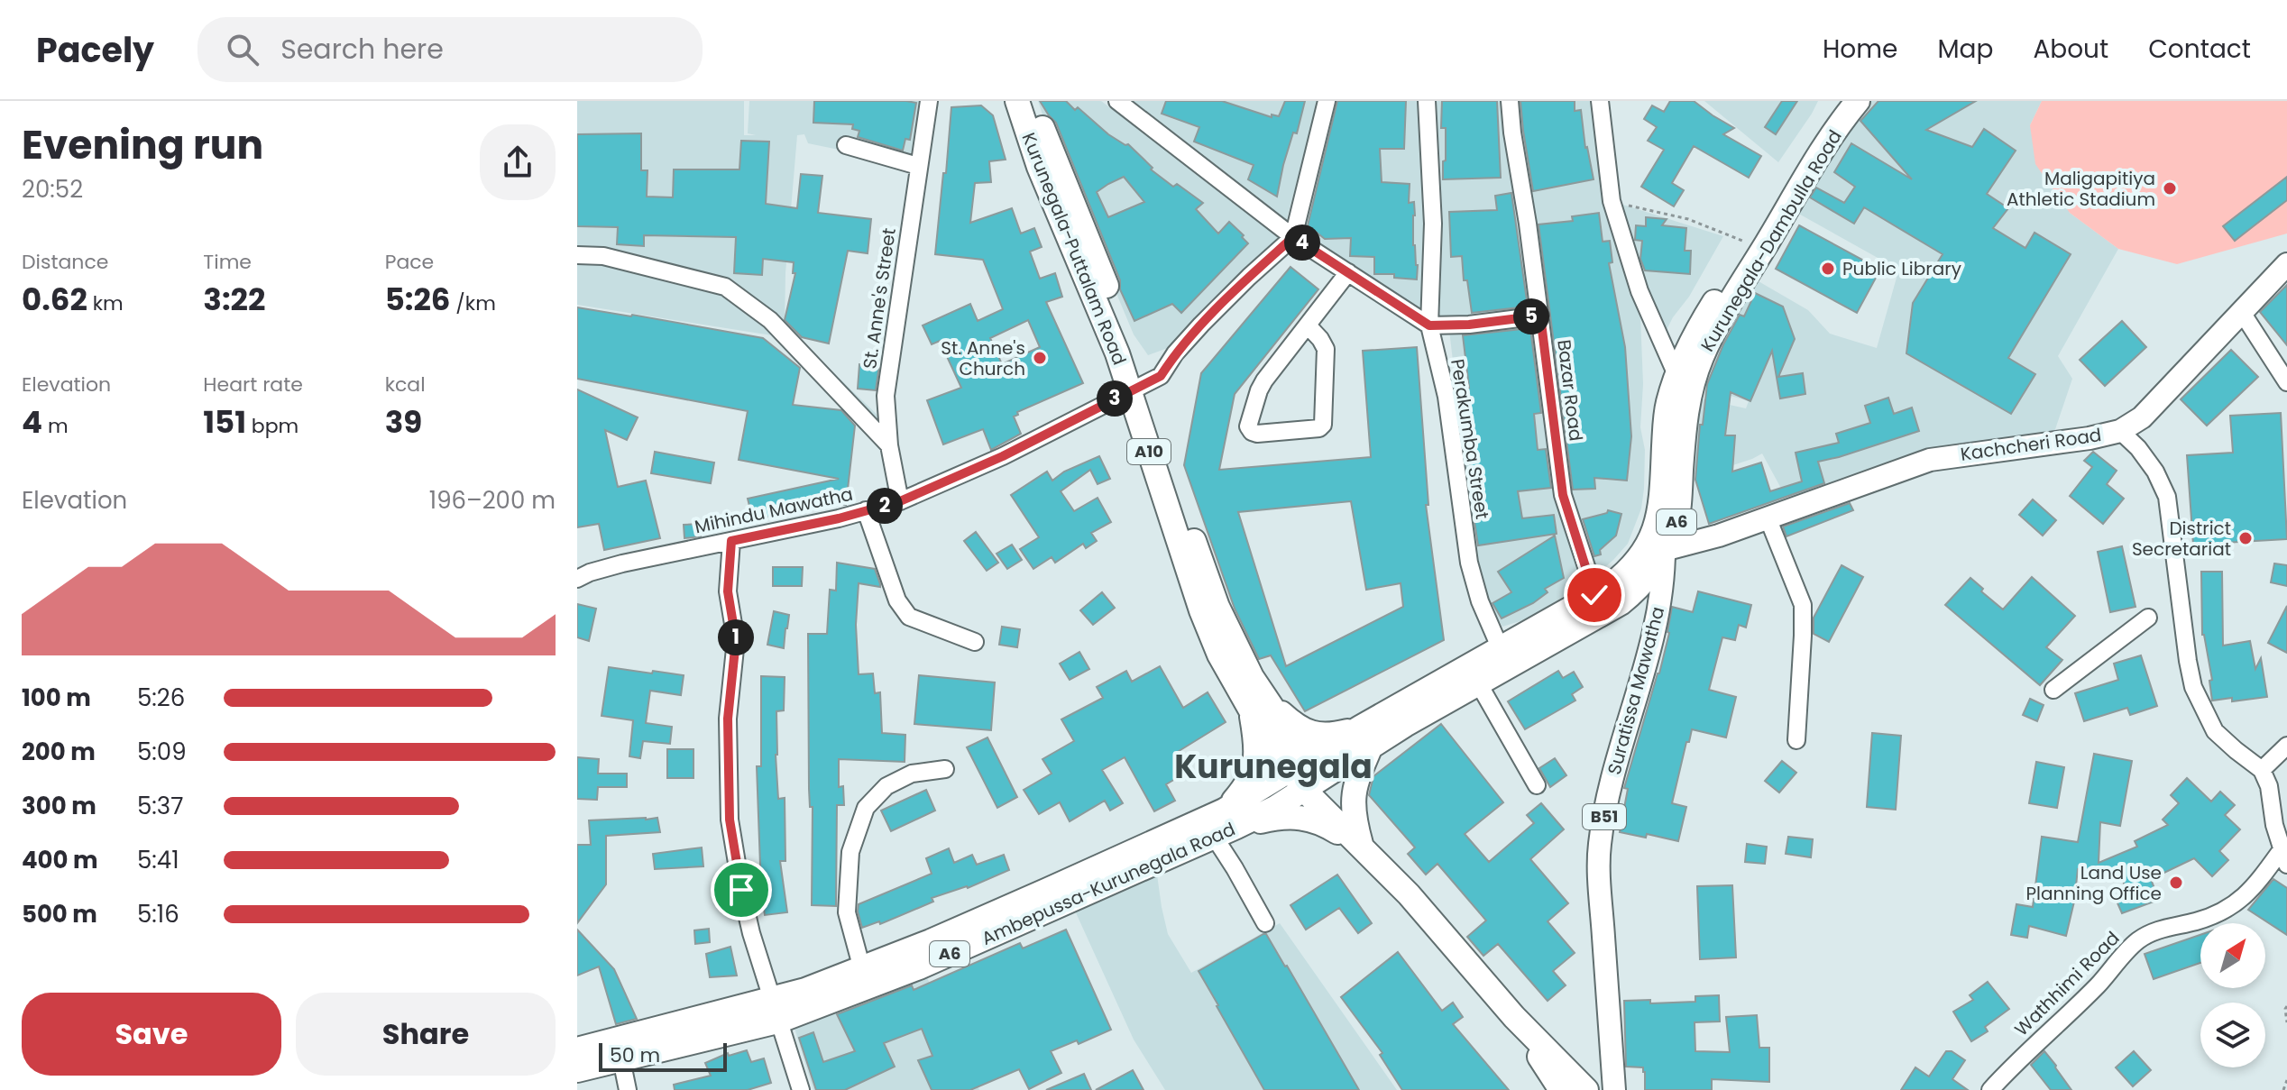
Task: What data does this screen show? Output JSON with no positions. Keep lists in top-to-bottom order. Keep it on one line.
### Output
{"streets":{"highway":["Kurunegala-Dambulla Road","Kurunegala-Puttalam Road","A10","A6","Ambepussa-Kurunegala Road"],"main road":["Kachcheri Road","Suratissa Mawatha","B51"],"street":["St. Anne's Street","Bazar Road","Perakumba Street","Mihindu Mawatha","Wathhimi Road"]},"crossings":[["Kurunegala-Dambulla Road","Kurunegala-Puttalam Road"],["Kurunegala-Dambulla Road","Bazar Road"],["Kurunegala-Dambulla Road","Perakumba Street"],["Kurunegala-Dambulla Road","Kachcheri Road"],["Kurunegala-Dambulla Road","A10"],["Kurunegala-Dambulla Road","Suratissa Mawatha"],["Kurunegala-Dambulla Road","Ambepussa-Kurunegala Road"],["Kurunegala-Puttalam Road","A10"],["Kurunegala-Puttalam Road","Mihindu Mawatha"],["Kurunegala-Puttalam Road","Ambepussa-Kurunegala Road"],["St. Anne's Street","Mihindu Mawatha"],["Kachcheri Road","Suratissa Mawatha"],["A10","Ambepussa-Kurunegala Road"]],"districts":["Kurunegala"],"places":["Maligapitiya Athletic Stadium","Public Library","St. Anne's Church","District Secretariat","Land Use Planning Office"],"scale_bar":"50 m","north":"top right","page":{"header":"Pacely","search":"Search here","nav":["Home","Map","About","Contact"],"heading":["Evening run","20:52"],"stats":[["Distance","0.62 km"],["Time","3:22"],["Pace","5:26 /km"],["Elevation","4 m"],["Heart rate","151 bpm"],["kcal","39"]],"pins":["4","5","3","2","1"],"chart":["Elevation","196–200 m"],"list":[{"name":"100 m","note":"5:26"},{"name":"200 m","note":"5:09"},{"name":"300 m","note":"5:37"},{"name":"400 m","note":"5:41"},{"name":"500 m","note":"5:16"}],"buttons":["Save","Share"],"scale":"50 m"}}
